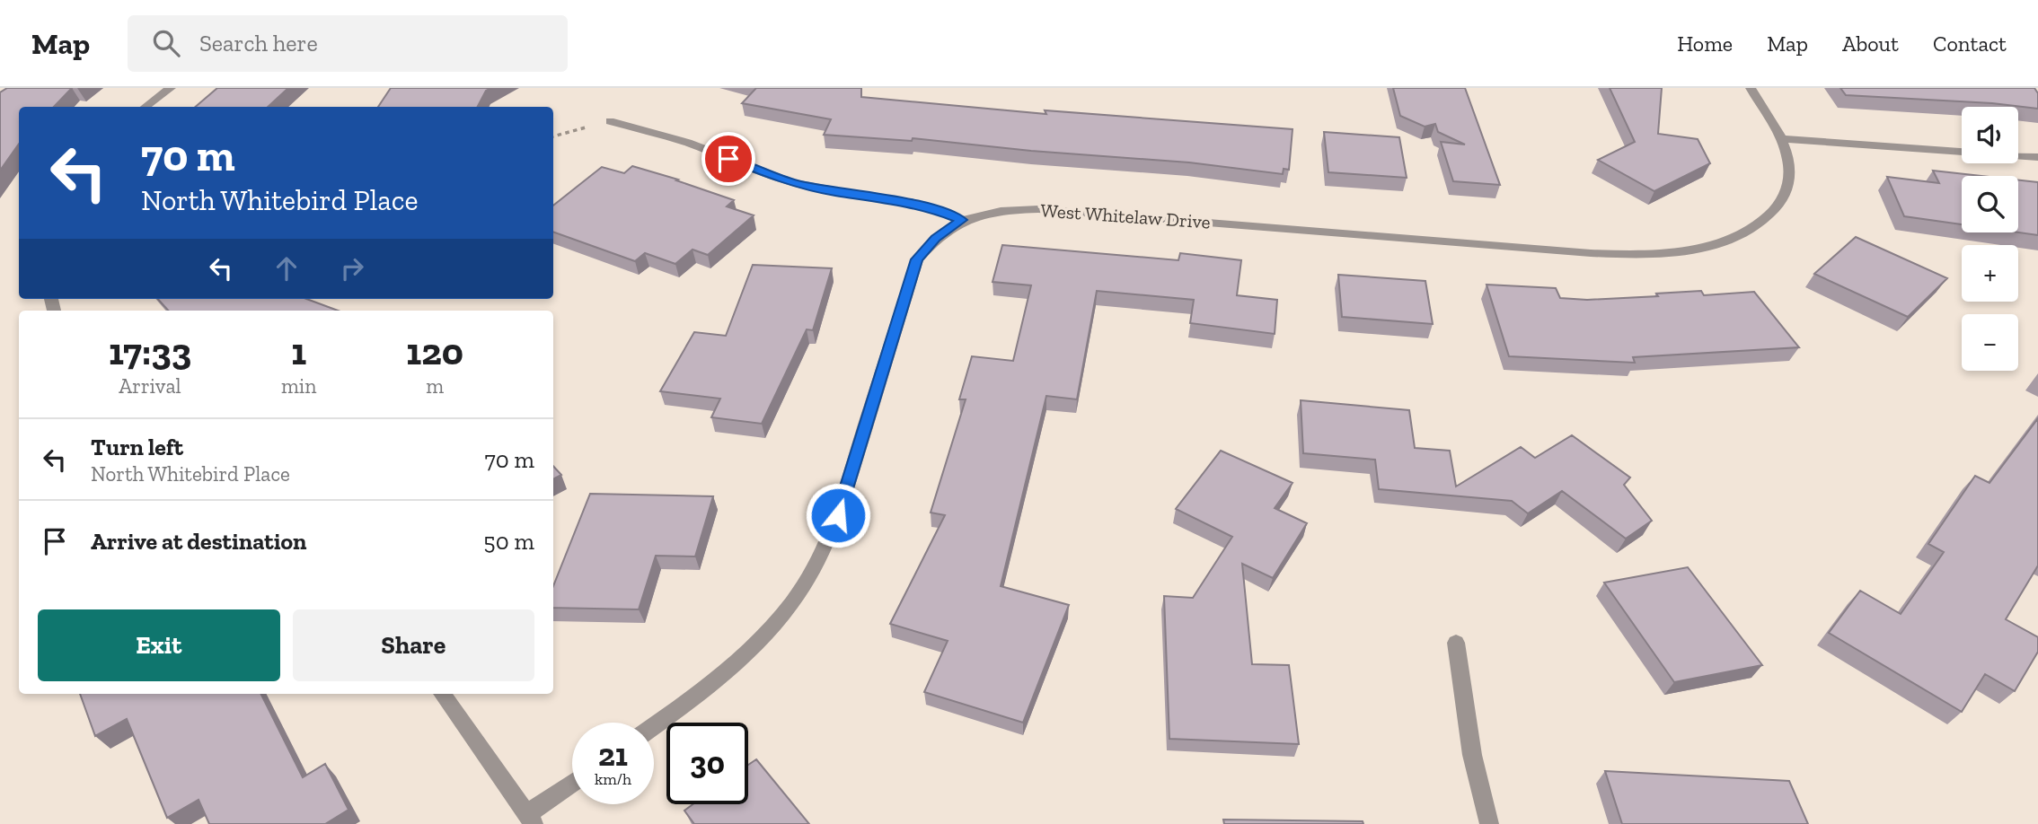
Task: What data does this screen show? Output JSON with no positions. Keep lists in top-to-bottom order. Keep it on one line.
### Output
{"streets":{"street":["West Whitelaw Drive"]},"page":{"header":"Map","search":"Search here","nav":["Home","Map","About","Contact"],"map_buttons":["+","−"],"turn":["70 m","North Whitebird Place"],"eta":["17:33","Arrival","1","min","120","m"],"list":[{"name":"Turn left","note":"North Whitebird Place","value":"70 m"},{"name":"Arrive at destination","value":"50 m"}],"buttons":["Exit","Share"],"speed":"21 km/h","limit":"30"}}
